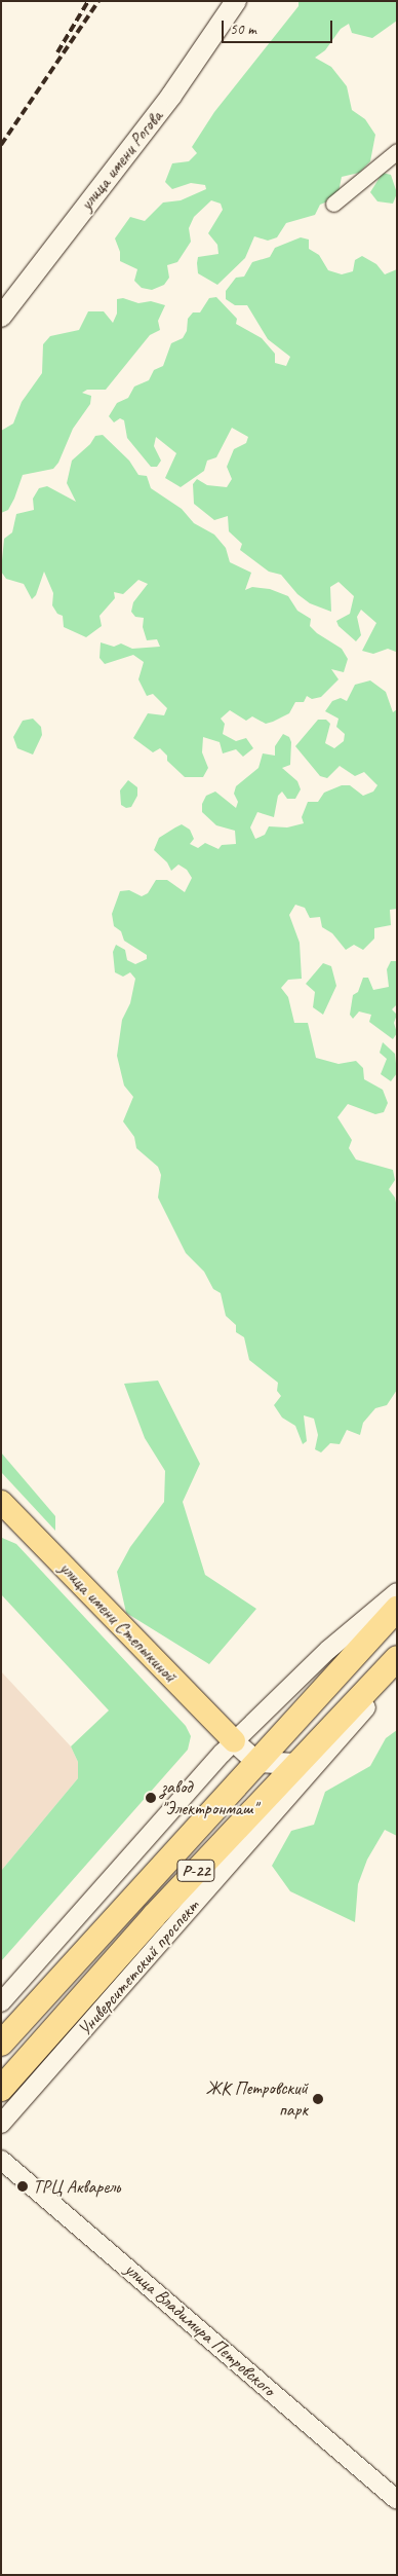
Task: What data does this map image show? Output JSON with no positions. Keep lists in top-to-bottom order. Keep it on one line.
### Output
{"streets":{"highway":["Р-22","Университетский проспект"],"main road":["улица имени Рогова","улица имени Степыкиной"],"street":["улица Владимира Петровского"]},"places":["завод \"Электронмаш\"","ЖК Петровский парк","ТРЦ Акварель"],"scale_bar":"50 m"}
